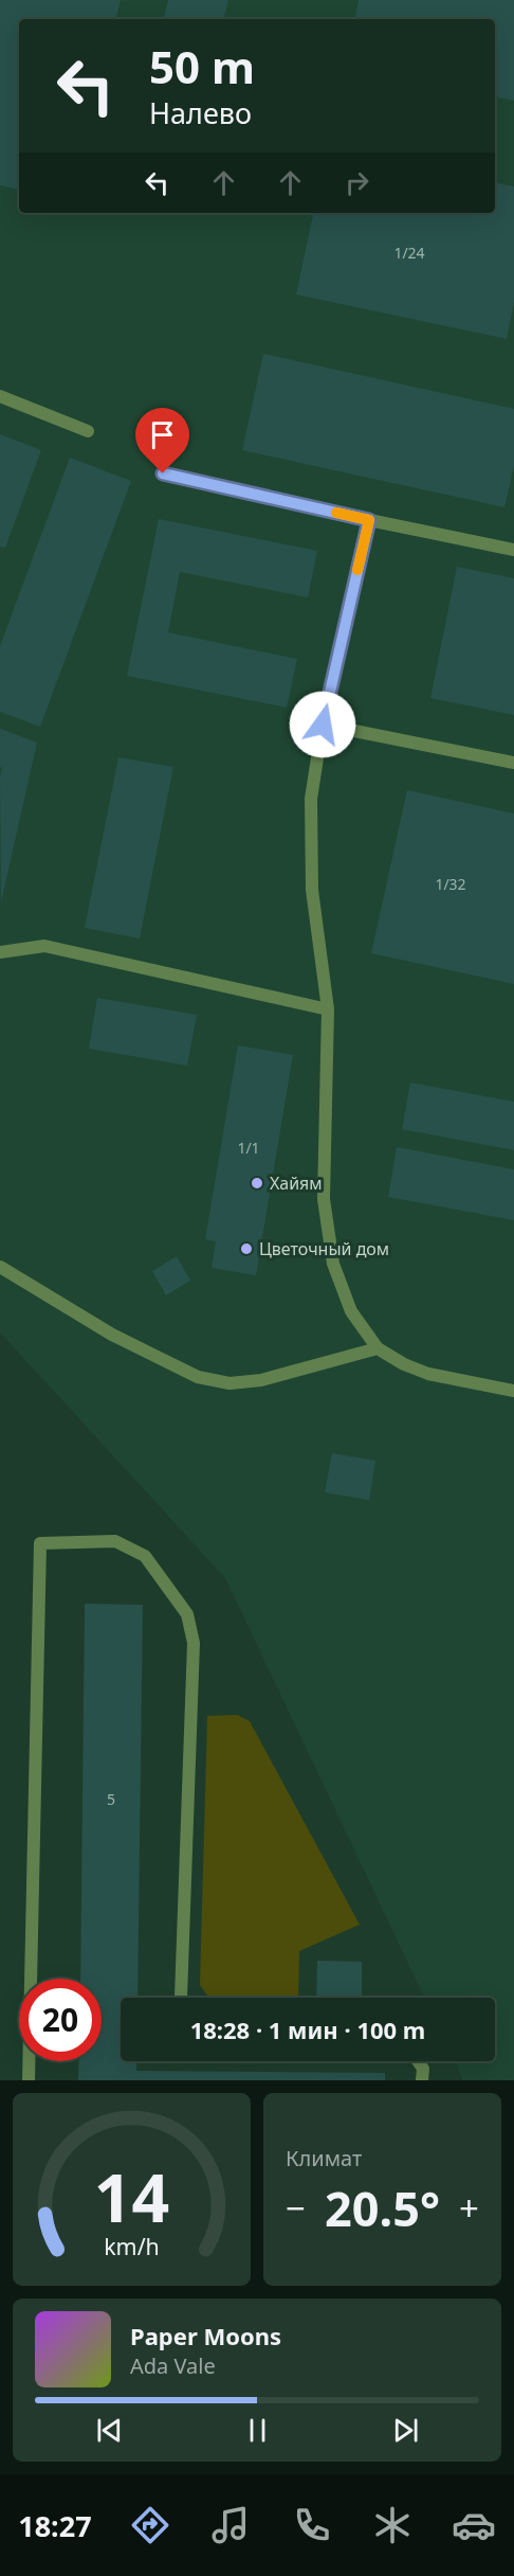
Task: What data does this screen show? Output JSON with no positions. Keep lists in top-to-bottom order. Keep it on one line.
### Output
{"places":["Хайям","Цветочный дом"],"house_numbers":["1/24","1/32","1/1","5"],"page":{"turn":["50 m","Налево"],"limit":"20","trip":"18:28 · 1 мин · 100 m","tile":"Климат","heat":["−","20.5°","+"],"song":["Paper Moons","Ada Vale"],"tabs":"18:27","gauge":["14","km/h"]}}
